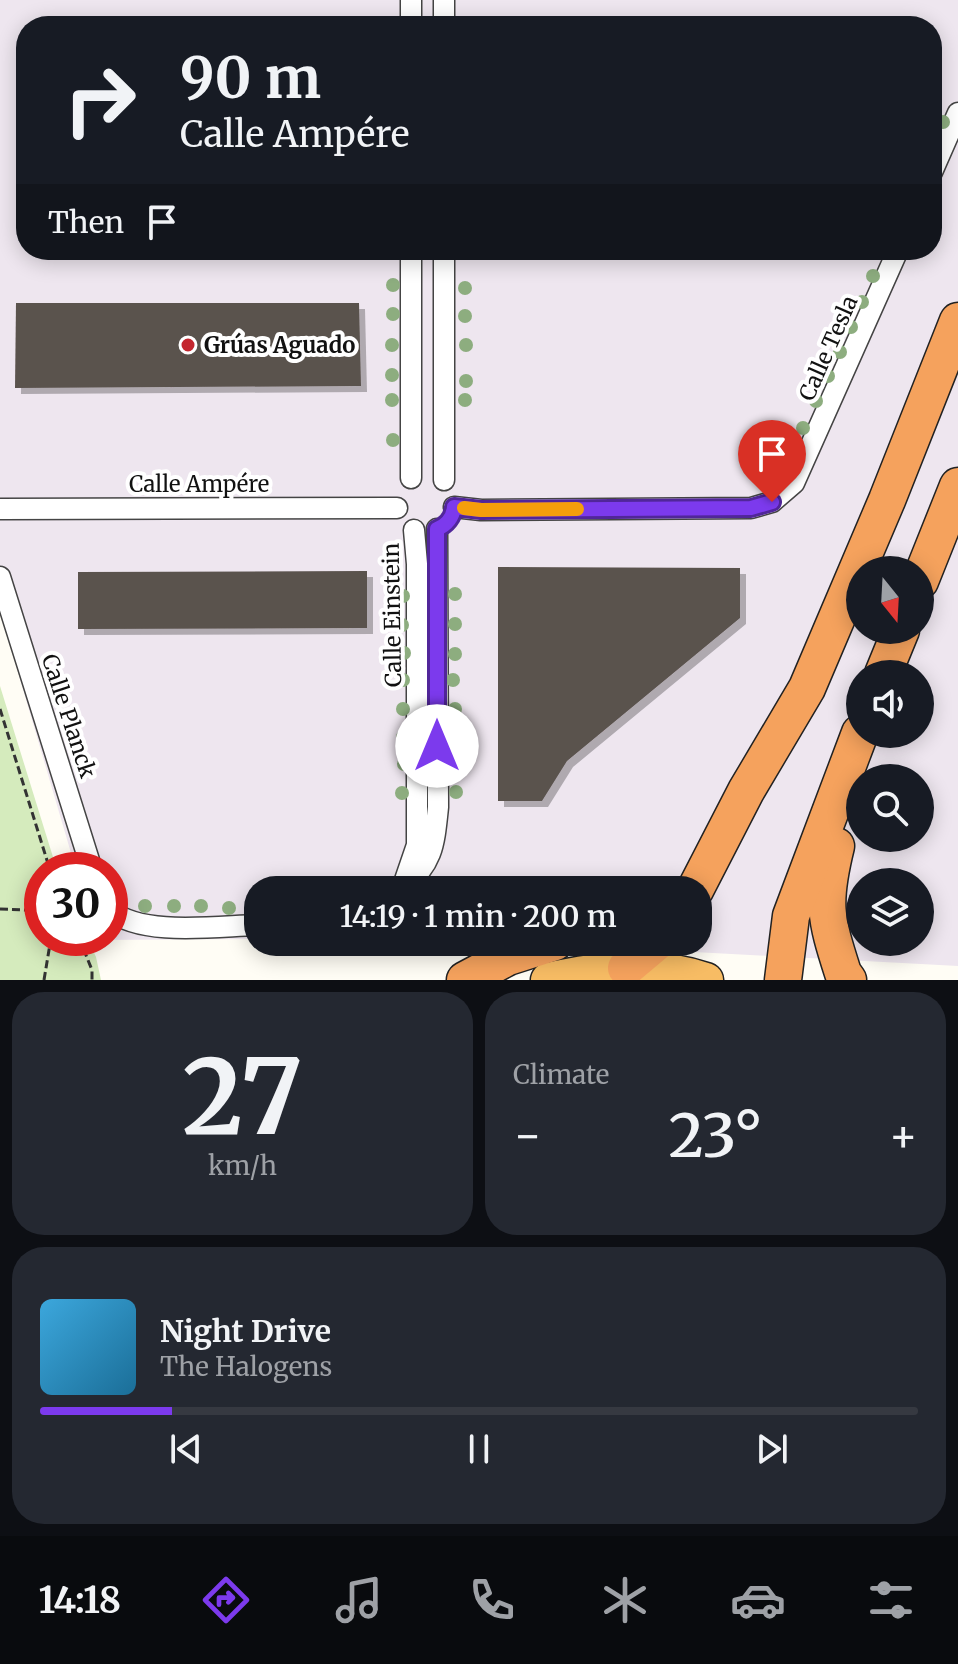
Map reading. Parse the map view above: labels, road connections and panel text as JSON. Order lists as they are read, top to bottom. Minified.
{"streets":{"street":["Calle Tesla","Calle Ampére","Calle Einstein","Calle Planck"]},"crossings":[["Calle Tesla","Calle Ampére"],["Calle Tesla","Calle Einstein"],["Calle Ampére","Calle Einstein"]],"places":["Grúas Aguado"],"north":"bottom","page":{"turn":["90 m","Calle Ampére"],"then":"Then","limit":"30","trip":"14:19 · 1 min · 200 m","tile":[["27","km/h"],"Climate"],"heat":["−","23°","+"],"song":["Night Drive","The Halogens"],"tabs":"14:18"}}
